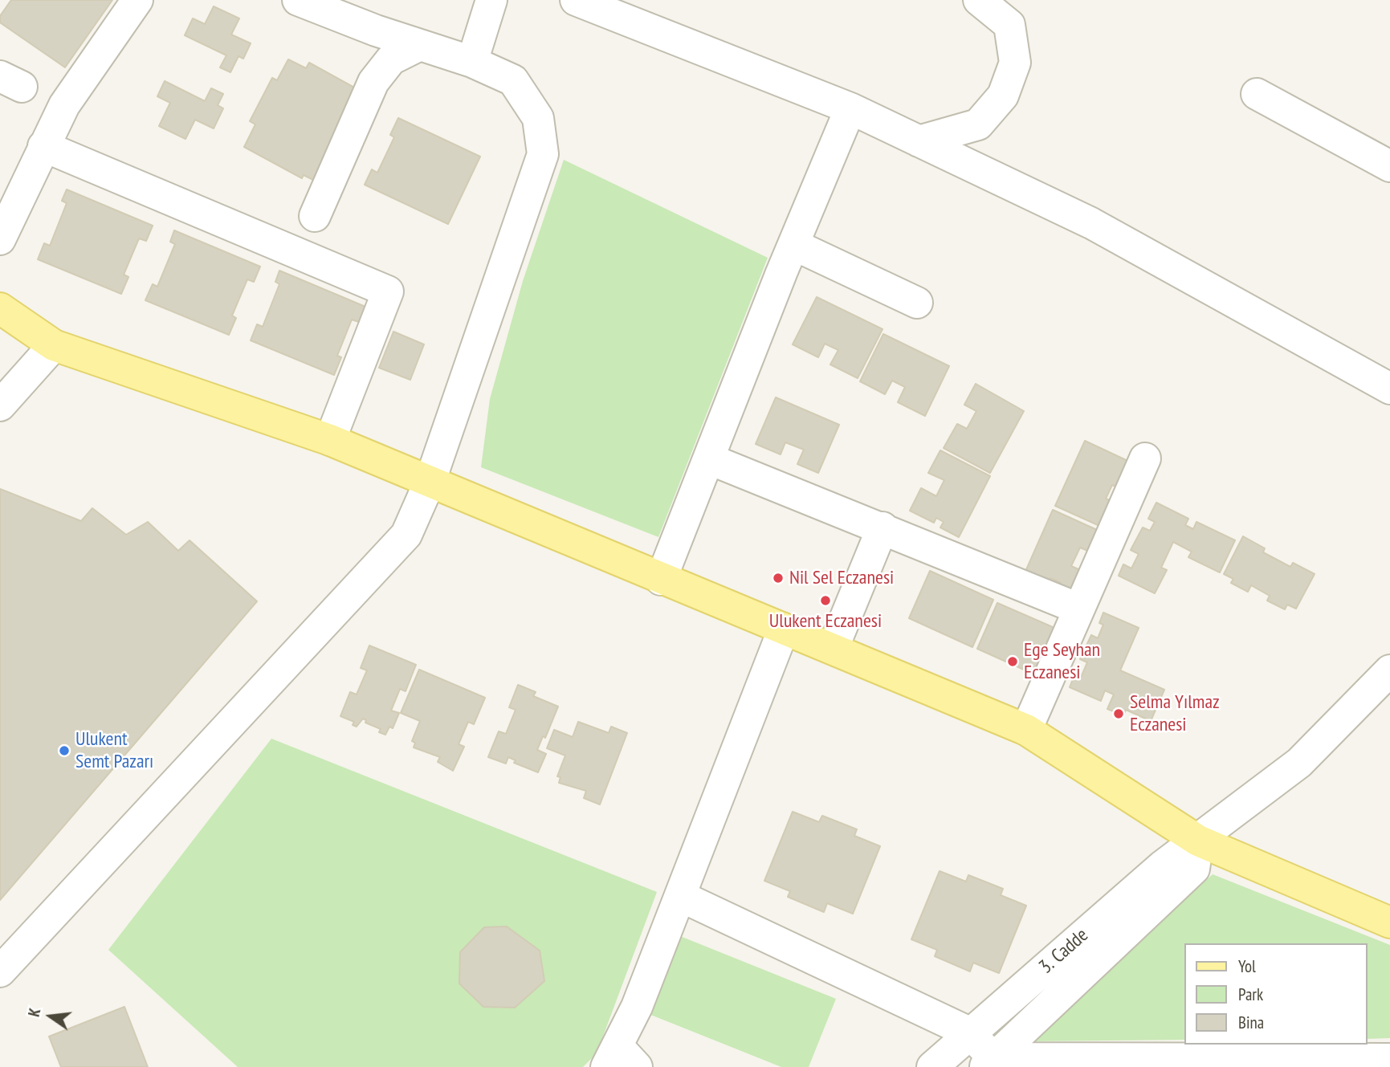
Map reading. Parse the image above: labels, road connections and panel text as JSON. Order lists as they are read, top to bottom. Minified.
{"streets":{"street":["3. Cadde"]},"places":["Nil Sel Eczanesi","Ulukent Eczanesi","Ege Seyhan Eczanesi","Selma Yılmaz Eczanesi","Ulukent Semt Pazarı"],"legend":["Yol","Park","Bina"],"north":"left"}
